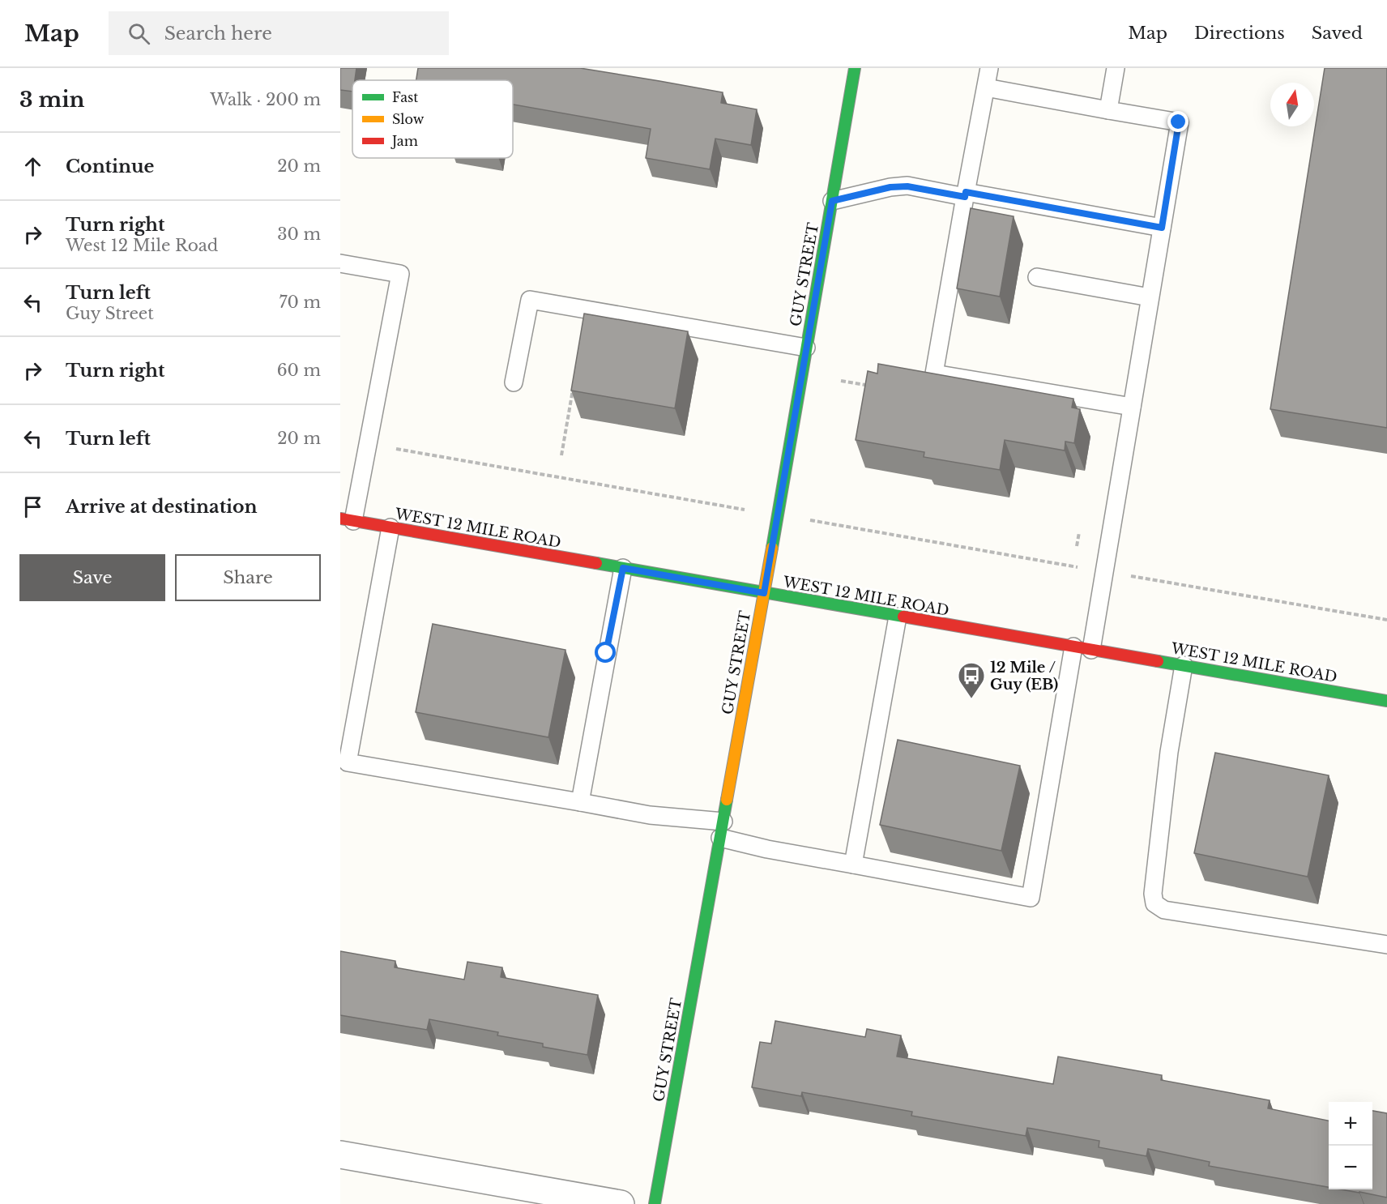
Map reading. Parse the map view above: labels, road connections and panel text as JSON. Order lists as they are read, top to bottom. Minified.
{"streets":{"street":["GUY STREET","WEST 12 MILE ROAD"]},"crossings":[["GUY STREET","WEST 12 MILE ROAD"]],"places":{"bus stop":["12 Mile / Guy (EB)"]},"legend":["Fast","Slow","Jam"],"north":"top","page":{"header":"Map","search":"Search here","nav":["Map","Directions","Saved"],"heading":["3 min","Walk · 200 m"],"list":[["Continue","20 m"],["Turn right","West 12 Mile Road","30 m"],["Turn left","Guy Street","70 m"],["Turn right","60 m"],["Turn left","20 m"],"Arrive at destination"],"buttons":["Save","Share"],"map_buttons":["+","−"]}}
